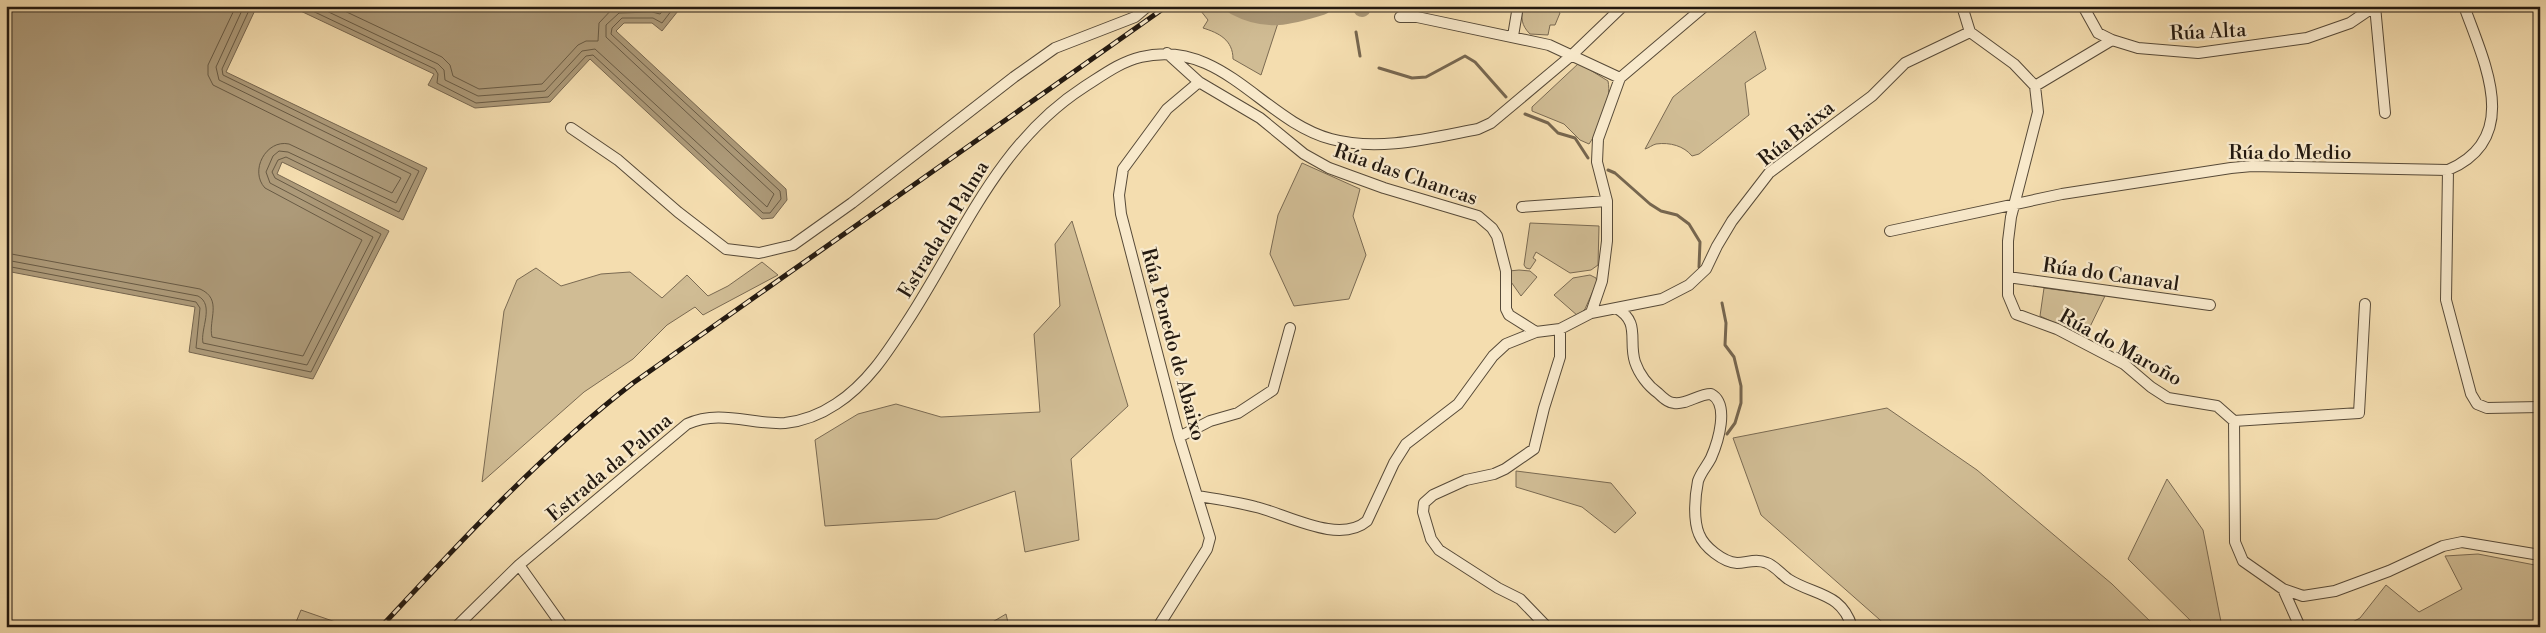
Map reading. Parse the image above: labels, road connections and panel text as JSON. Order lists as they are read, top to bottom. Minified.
{"streets":{"street":["Rúa Alta","Rúa Baixa","Rúa do Medio","Rúa das Chancas","Estrada da Palma","Rúa do Canaval","Rúa Penedo de Abaixo","Rúa do Maroño"]},"crossings":[["Rúa do Medio","Rúa do Maroño"],["Rúa das Chancas","Estrada da Palma"],["Rúa das Chancas","Rúa Penedo de Abaixo"],["Rúa do Canaval","Rúa do Maroño"]]}
